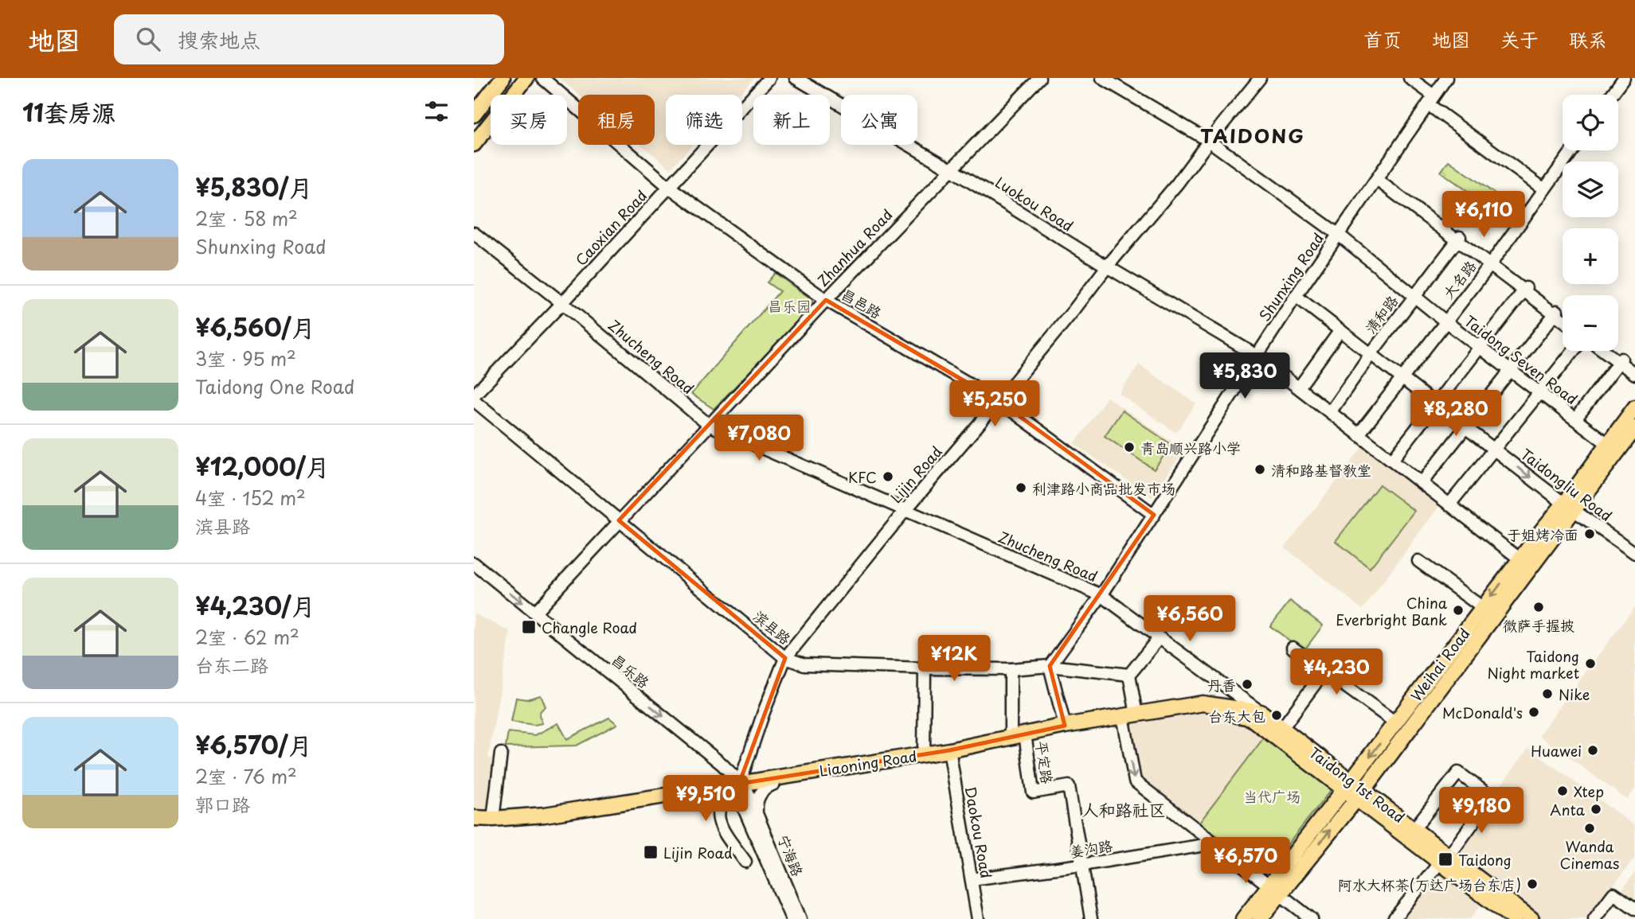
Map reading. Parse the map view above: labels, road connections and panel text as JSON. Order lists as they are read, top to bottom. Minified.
{"streets":{"main road":["Weihai Road","Liaoning Road","Taidong 1st Road"],"street":["Luokou Road","Caoxian Road","Zhanhua Road","Shunxing Road","大名路","昌邑路","清和路","Zhucheng Road","Taidong Seven Road","Lijin Road","Taidongliu Road","滨县路","昌乐路","平定路","Daokou Road","姜沟路","宁海路"]},"crossings":[["Luokou Road","Zhanhua Road"],["Luokou Road","Shunxing Road"],["Luokou Road","大名路"],["Luokou Road","清和路"],["Luokou Road","Lijin Road"],["Luokou Road","Weihai Road"],["Caoxian Road","昌邑路"],["Caoxian Road","Zhucheng Road"],["Zhanhua Road","昌邑路"],["Zhanhua Road","Zhucheng Road"],["Zhanhua Road","滨县路"],["Zhanhua Road","昌乐路"],["Shunxing Road","昌邑路"],["Shunxing Road","Zhucheng Road"],["Shunxing Road","Taidong Seven Road"],["Shunxing Road","Taidongliu Road"],["Shunxing Road","滨县路"],["大名路","Taidong Seven Road"],["大名路","Taidongliu Road"],["昌邑路","Lijin Road"],["清和路","Taidong Seven Road"],["清和路","Taidongliu Road"],["Zhucheng Road","Lijin Road"],["Zhucheng Road","Liaoning Road"],["Zhucheng Road","Taidong 1st Road"],["Taidong Seven Road","Lijin Road"],["Taidong Seven Road","Weihai Road"],["Lijin Road","滨县路"],["Lijin Road","昌乐路"],["Lijin Road","Liaoning Road"],["Lijin Road","宁海路"],["Taidongliu Road","Weihai Road"],["Weihai Road","Taidong 1st Road"],["昌乐路","Liaoning Road"],["昌乐路","宁海路"],["平定路","Liaoning Road"],["平定路","姜沟路"],["Liaoning Road","Taidong 1st Road"],["Liaoning Road","Daokou Road"],["Liaoning Road","宁海路"],["Daokou Road","姜沟路"]],"one_way":["昌乐路"],"districts":["TAIDONG","人和路社区"],"parks":["昌乐园","当代广场"],"places":{"other":["青岛顺兴路小学","清和路基督教堂","KFC","利津路小商品批发市场","于姐烤冷面","微萨手握披","China Everbright Bank","Taidong Night market","丹香","Nike","McDonald's","台东大包","Huawei","Xtep","Anta","Wanda Cinemas","阿水大杯茶(万达广场台东店)"],"transit":["Changle Road","Lijin Road","Taidong"]},"page":{"header":"地图","search":"搜索地点","nav":["首页","地图","关于","联系"],"heading":"11套房源","map_buttons":["+","−"],"chip":["买房","租房","筛选","新上","公寓"],"list":[{"name":"¥5,830/月","note":"2室 · 58 m² · Shunxing Road"},{"name":"¥6,560/月","note":"3室 · 95 m² · Taidong One Road"},{"name":"¥12,000/月","note":"4室 · 152 m² · 滨县路"},{"name":"¥4,230/月","note":"2室 · 62 m² · 台东二路"},{"name":"¥6,570/月","note":"2室 · 76 m² · 郭口路"}],"price":["¥6,110","¥5,830","¥5,250","¥8,280","¥7,080","¥6,560","¥12K","¥4,230","¥9,510","¥9,180","¥6,570"]}}
